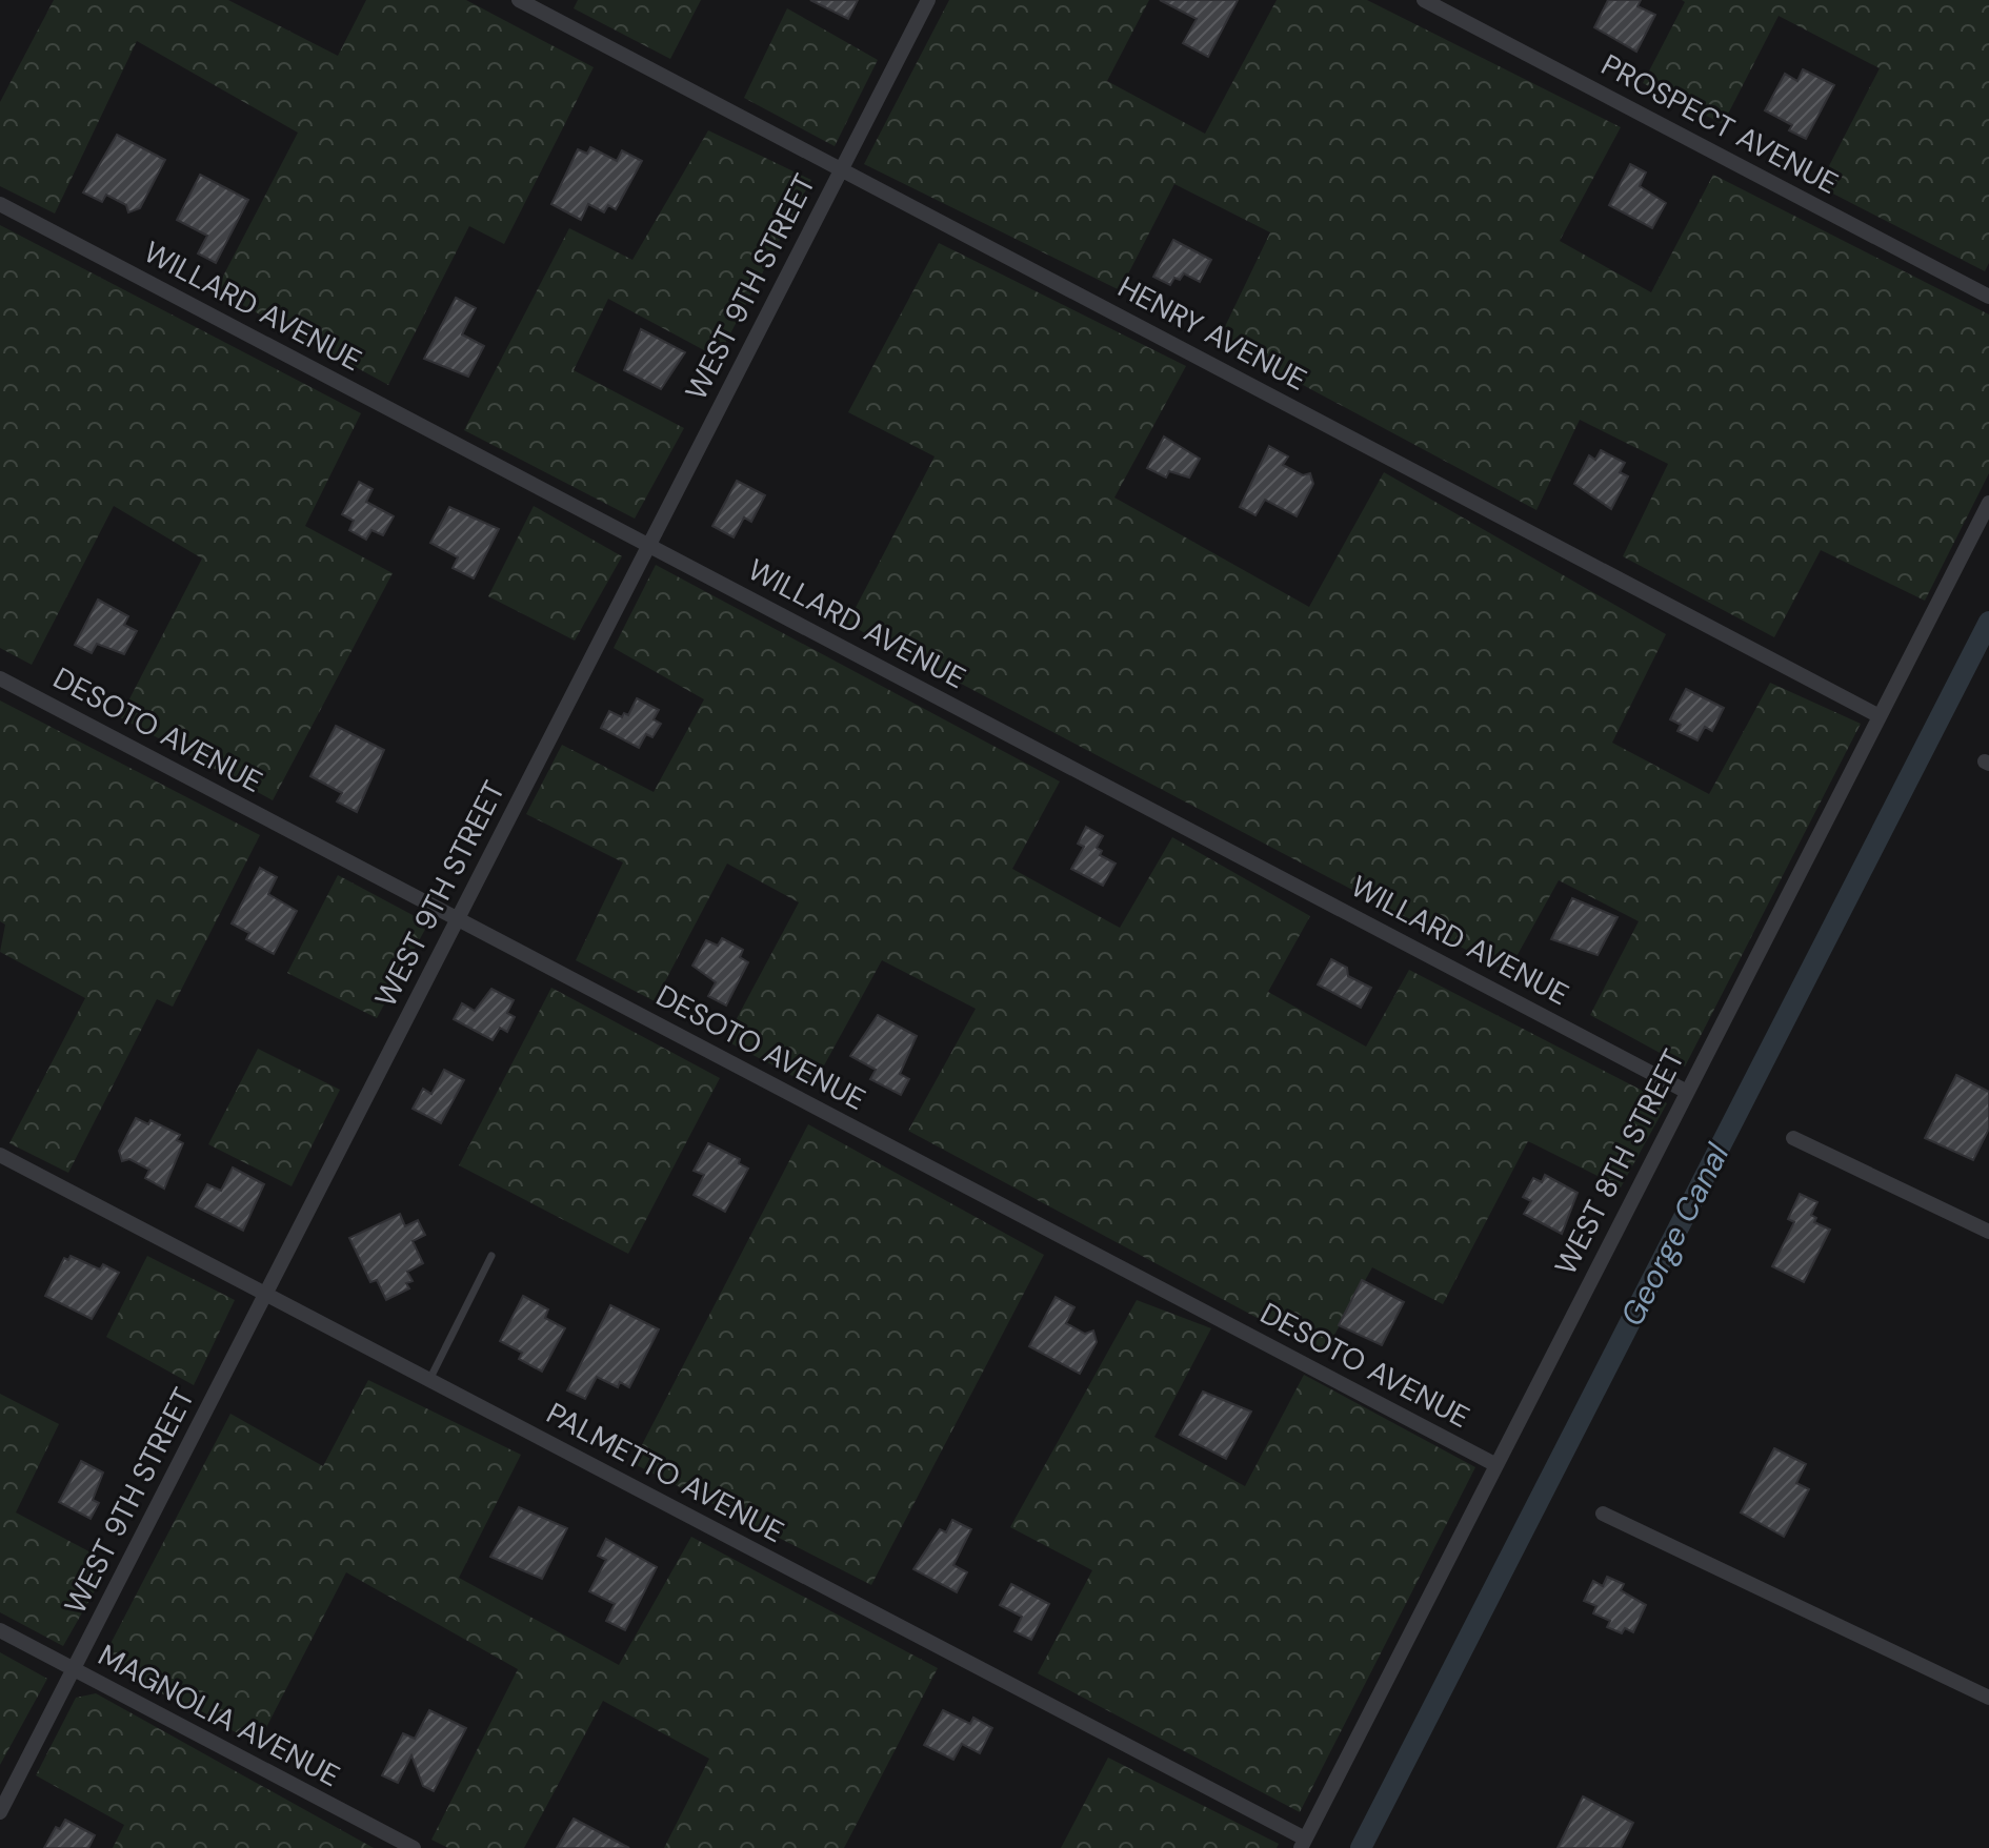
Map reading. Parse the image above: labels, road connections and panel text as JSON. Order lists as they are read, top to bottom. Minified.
{"streets":{"street":["PROSPECT AVENUE","WEST 9TH STREET","WILLARD AVENUE","HENRY AVENUE","DESOTO AVENUE","WEST 8TH STREET","PALMETTO AVENUE","MAGNOLIA AVENUE"]},"crossings":[["WEST 9TH STREET","WILLARD AVENUE"],["WEST 9TH STREET","HENRY AVENUE"],["WEST 9TH STREET","DESOTO AVENUE"],["WEST 9TH STREET","PALMETTO AVENUE"],["WEST 9TH STREET","MAGNOLIA AVENUE"],["WILLARD AVENUE","WEST 8TH STREET"],["HENRY AVENUE","WEST 8TH STREET"],["DESOTO AVENUE","WEST 8TH STREET"],["WEST 8TH STREET","PALMETTO AVENUE"]],"water":["George Canal"]}
